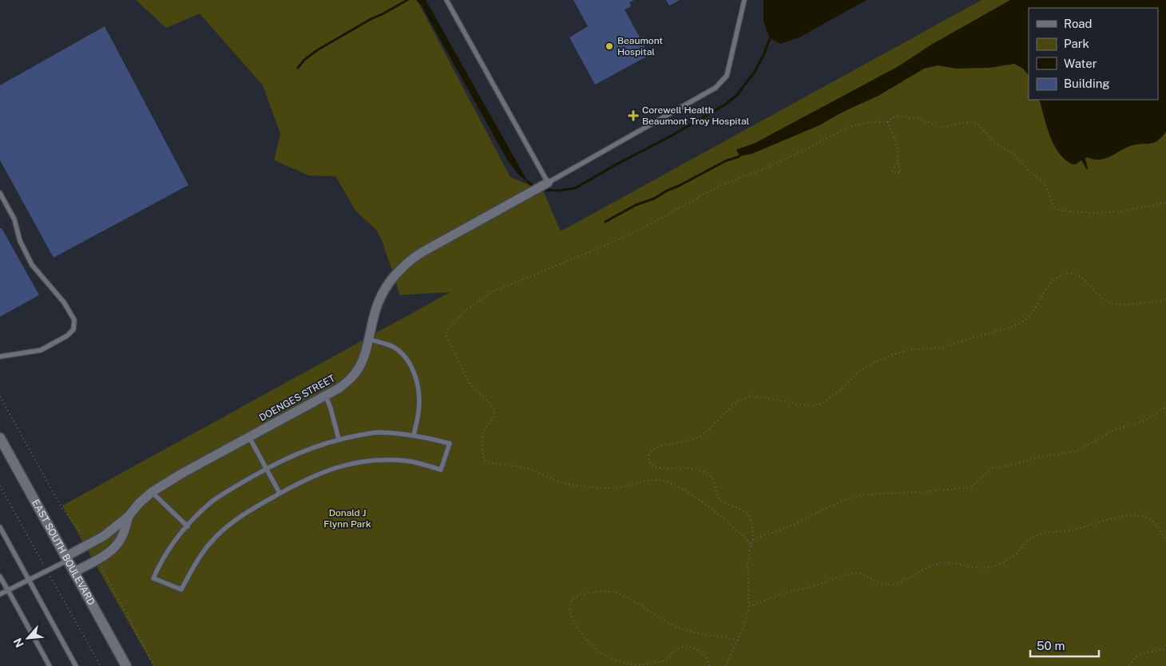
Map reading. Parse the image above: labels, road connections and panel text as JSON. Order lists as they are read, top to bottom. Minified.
{"streets":{"street":["DOENGES STREET","EAST SOUTH BOULEVARD"]},"crossings":[["DOENGES STREET","EAST SOUTH BOULEVARD"]],"parks":["Donald J Flynn Park"],"places":{"other":["Beaumont Hospital"],"health":["Corewell Health Beaumont Troy Hospital"]},"legend":["Road","Park","Water","Building"],"scale_bar":"50 m","north":"bottom left"}
